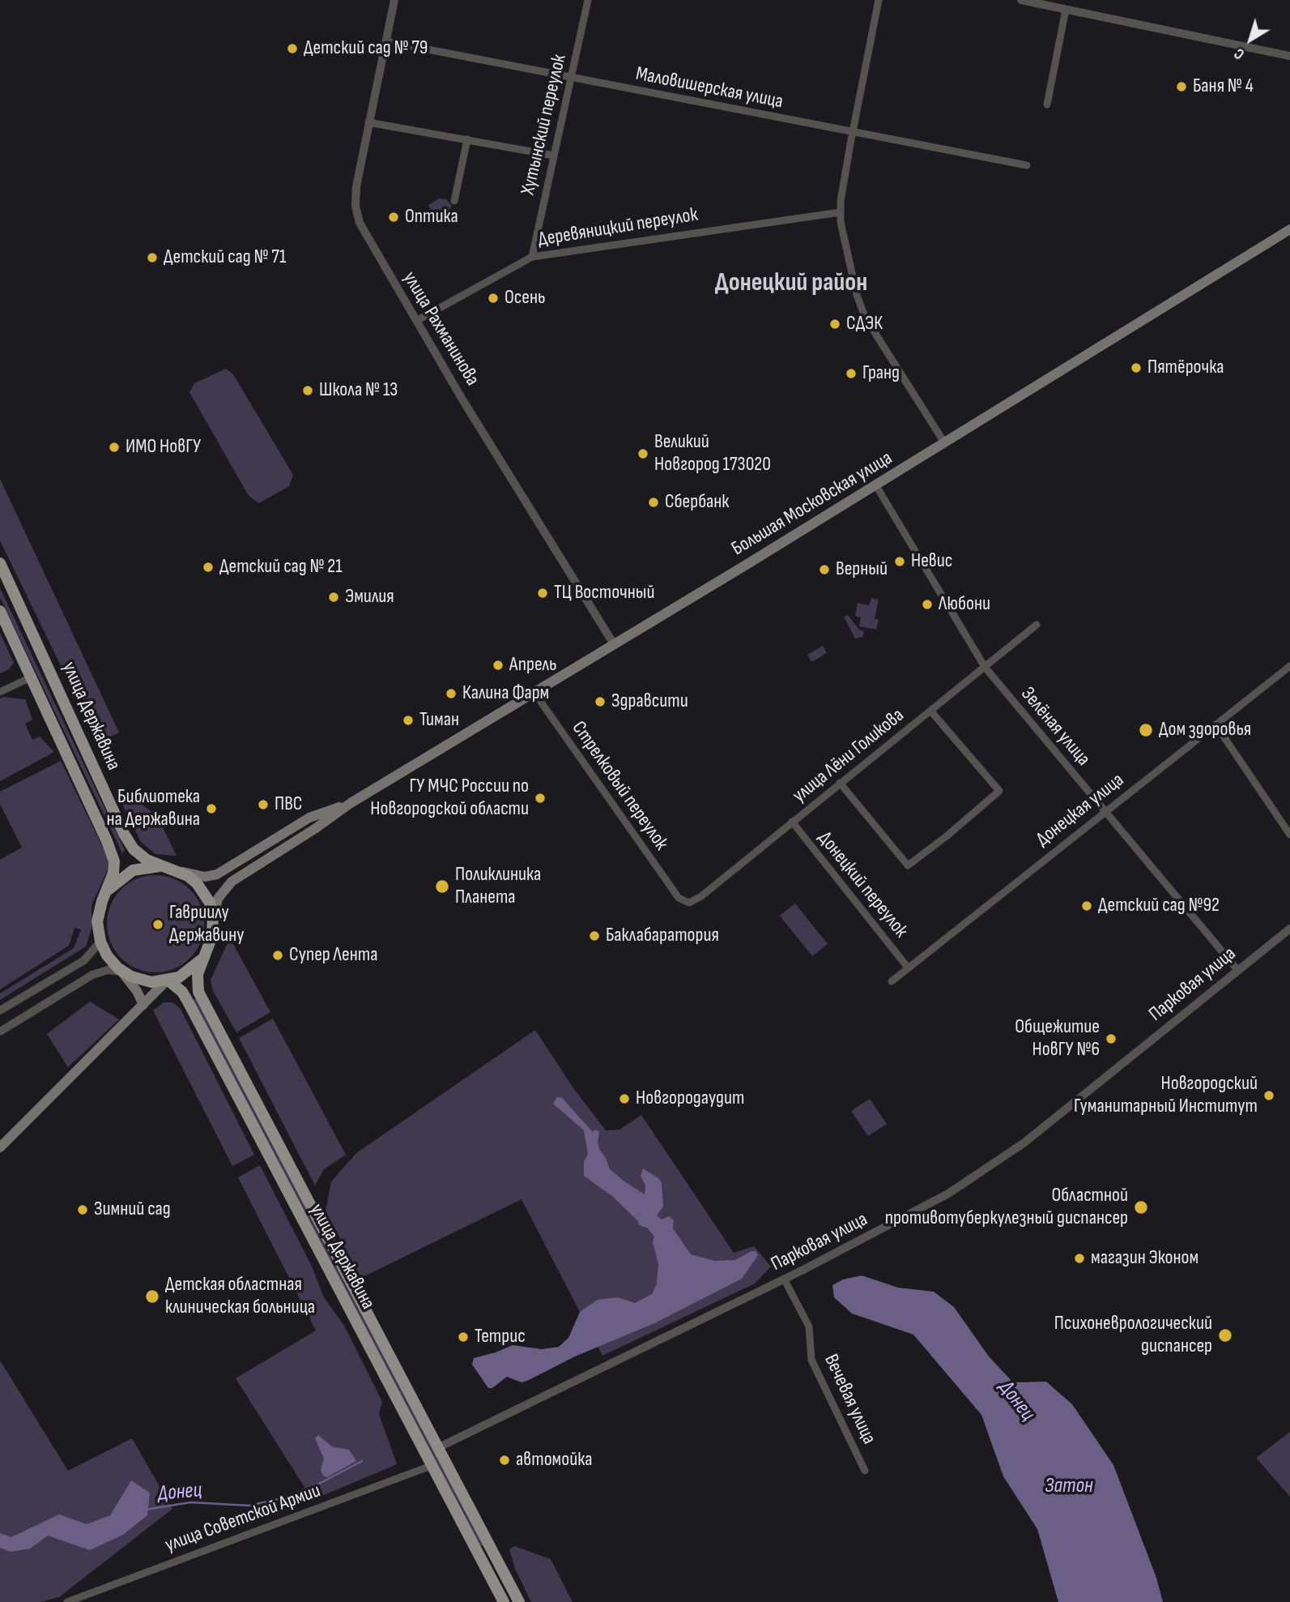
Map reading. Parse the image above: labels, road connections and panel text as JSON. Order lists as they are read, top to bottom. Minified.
{"streets":{"main road":["Большая Московская улица","улица Державина"],"street":["Маловишерская улица","Хутынский переулок","Деревяницкий переулок","улица Рахманинова","Зелёная улица","улица Лёни Голикова","Стрелковый переулок","Донецкая улица","Донецкий переулок","Парковая улица","Вечевая улица","улица Советской Армии"]},"crossings":[["Маловишерская улица","Хутынский переулок"],["Маловишерская улица","улица Рахманинова"],["Хутынский переулок","Деревяницкий переулок"],["Деревяницкий переулок","улица Рахманинова"],["улица Рахманинова","Большая Московская улица"],["Большая Московская улица","улица Державина"],["Большая Московская улица","Зелёная улица"],["Большая Московская улица","Стрелковый переулок"],["улица Державина","Парковая улица"],["улица Державина","улица Советской Армии"],["Зелёная улица","улица Лёни Голикова"],["Зелёная улица","Донецкая улица"],["Зелёная улица","Парковая улица"],["улица Лёни Голикова","Стрелковый переулок"],["улица Лёни Голикова","Донецкий переулок"],["Донецкая улица","Донецкий переулок"],["Парковая улица","Вечевая улица"]],"districts":["Донецкий район"],"water":["Донец","Затон"],"places":["Детский сад № 79","Баня № 4","Оптика","Детский сад № 71","Осень","СДЭК","Пятёрочка","Гранд","Школа № 13","ИМО НовГУ","Великий Новгород 173020","Сбербанк","Невис","Детский сад № 21","Верный","ТЦ Восточный","Эмилия","Любони","Апрель","Калина Фарм","Здравсити","Тиман","Дом здоровья","ГУ МЧС России по Новгородской области","ПВС","Библиотека на Державина","Поликлиника Планета","Детский сад №92","Гавриилу Державину","Баклабаратория","Супер Лента","Общежитие НовГУ №6","Новгородский Гуманитарный Институт","Новгородаудит","Областной противотуберкулезный диспансер","Зимний сад","магазин Эконом","Детская областная клиническая больница","Психоневрологический диспансер","Тетрис","автомойка"],"north":"bottom left"}
